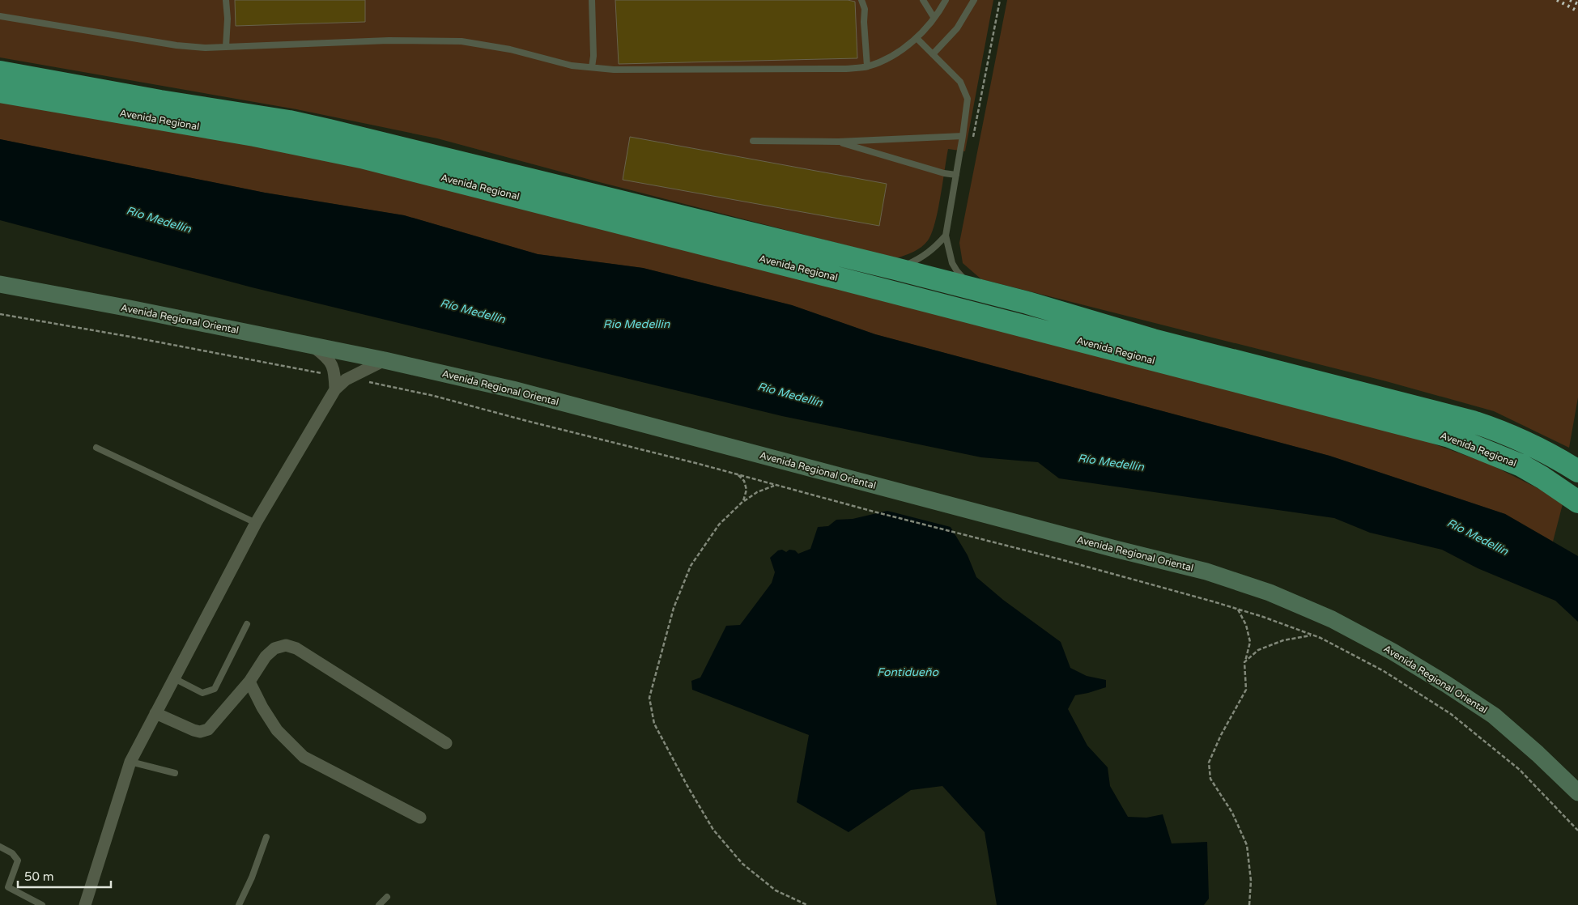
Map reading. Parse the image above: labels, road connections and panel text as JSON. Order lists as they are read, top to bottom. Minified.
{"streets":{"highway":["Avenida Regional"],"main road":["Avenida Regional Oriental"]},"water":["Río Medellín","Rio Medellin","Fontidueño"],"scale_bar":"50 m"}
